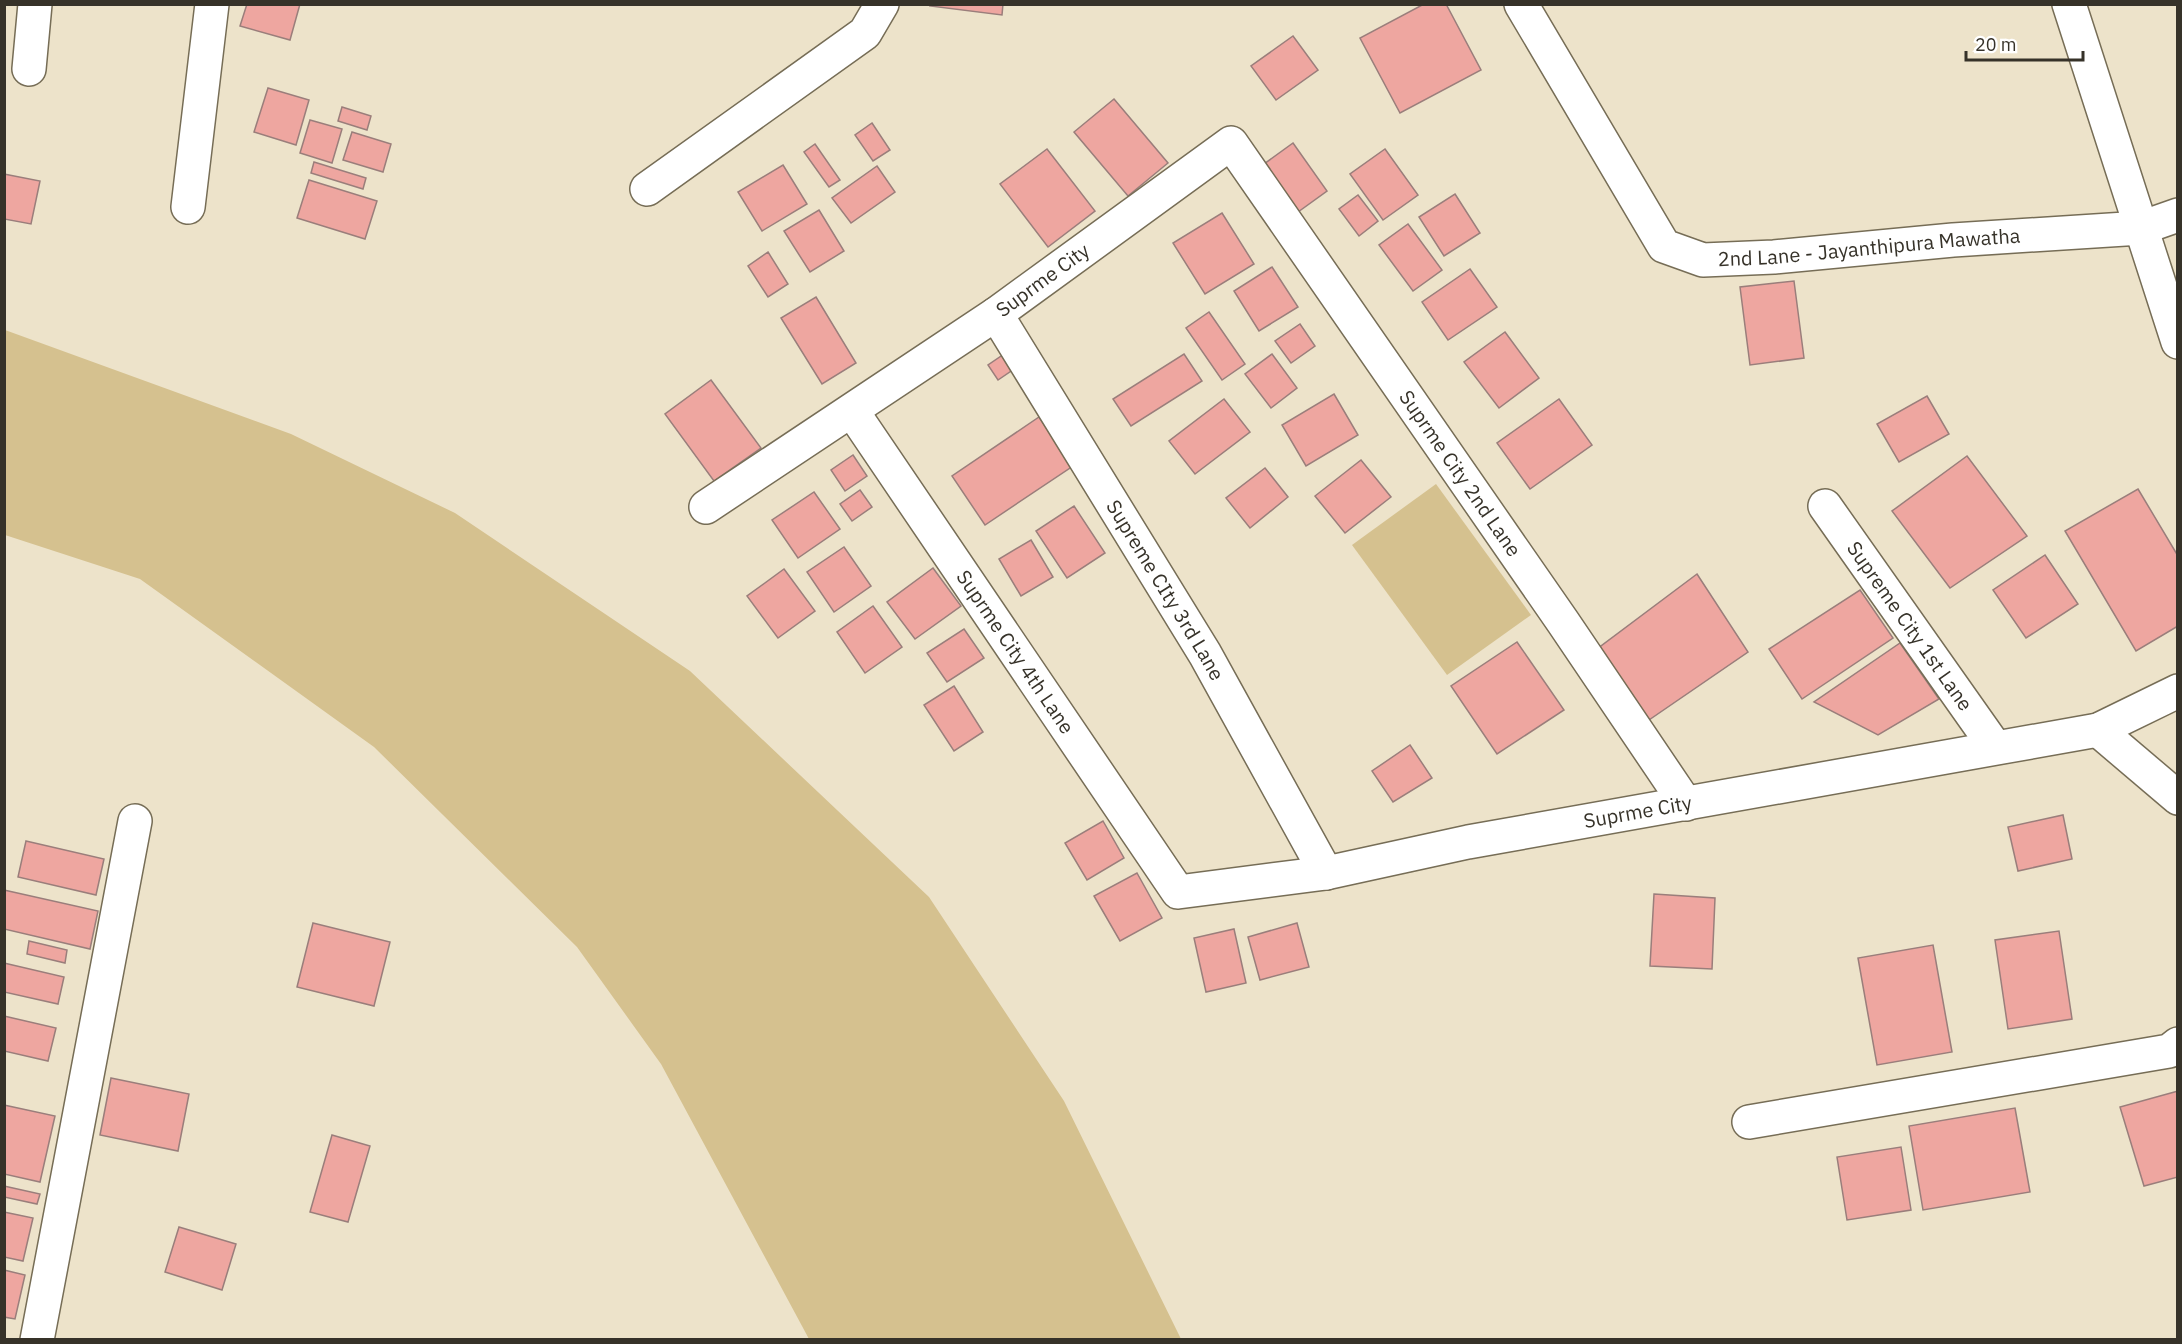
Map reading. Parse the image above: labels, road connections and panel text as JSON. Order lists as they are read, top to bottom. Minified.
{"streets":{"street":["2nd Lane - Jayanthipura Mawatha","Suprme City","Suprme City 2nd Lane","Supreme CIty 3rd Lane","Supreme City 1st Lane","Suprme City 4th Lane"]},"crossings":[["Suprme City","Suprme City 2nd Lane"],["Suprme City","Supreme CIty 3rd Lane"],["Suprme City","Supreme City 1st Lane"],["Suprme City","Suprme City 4th Lane"]],"scale_bar":"20 m"}
